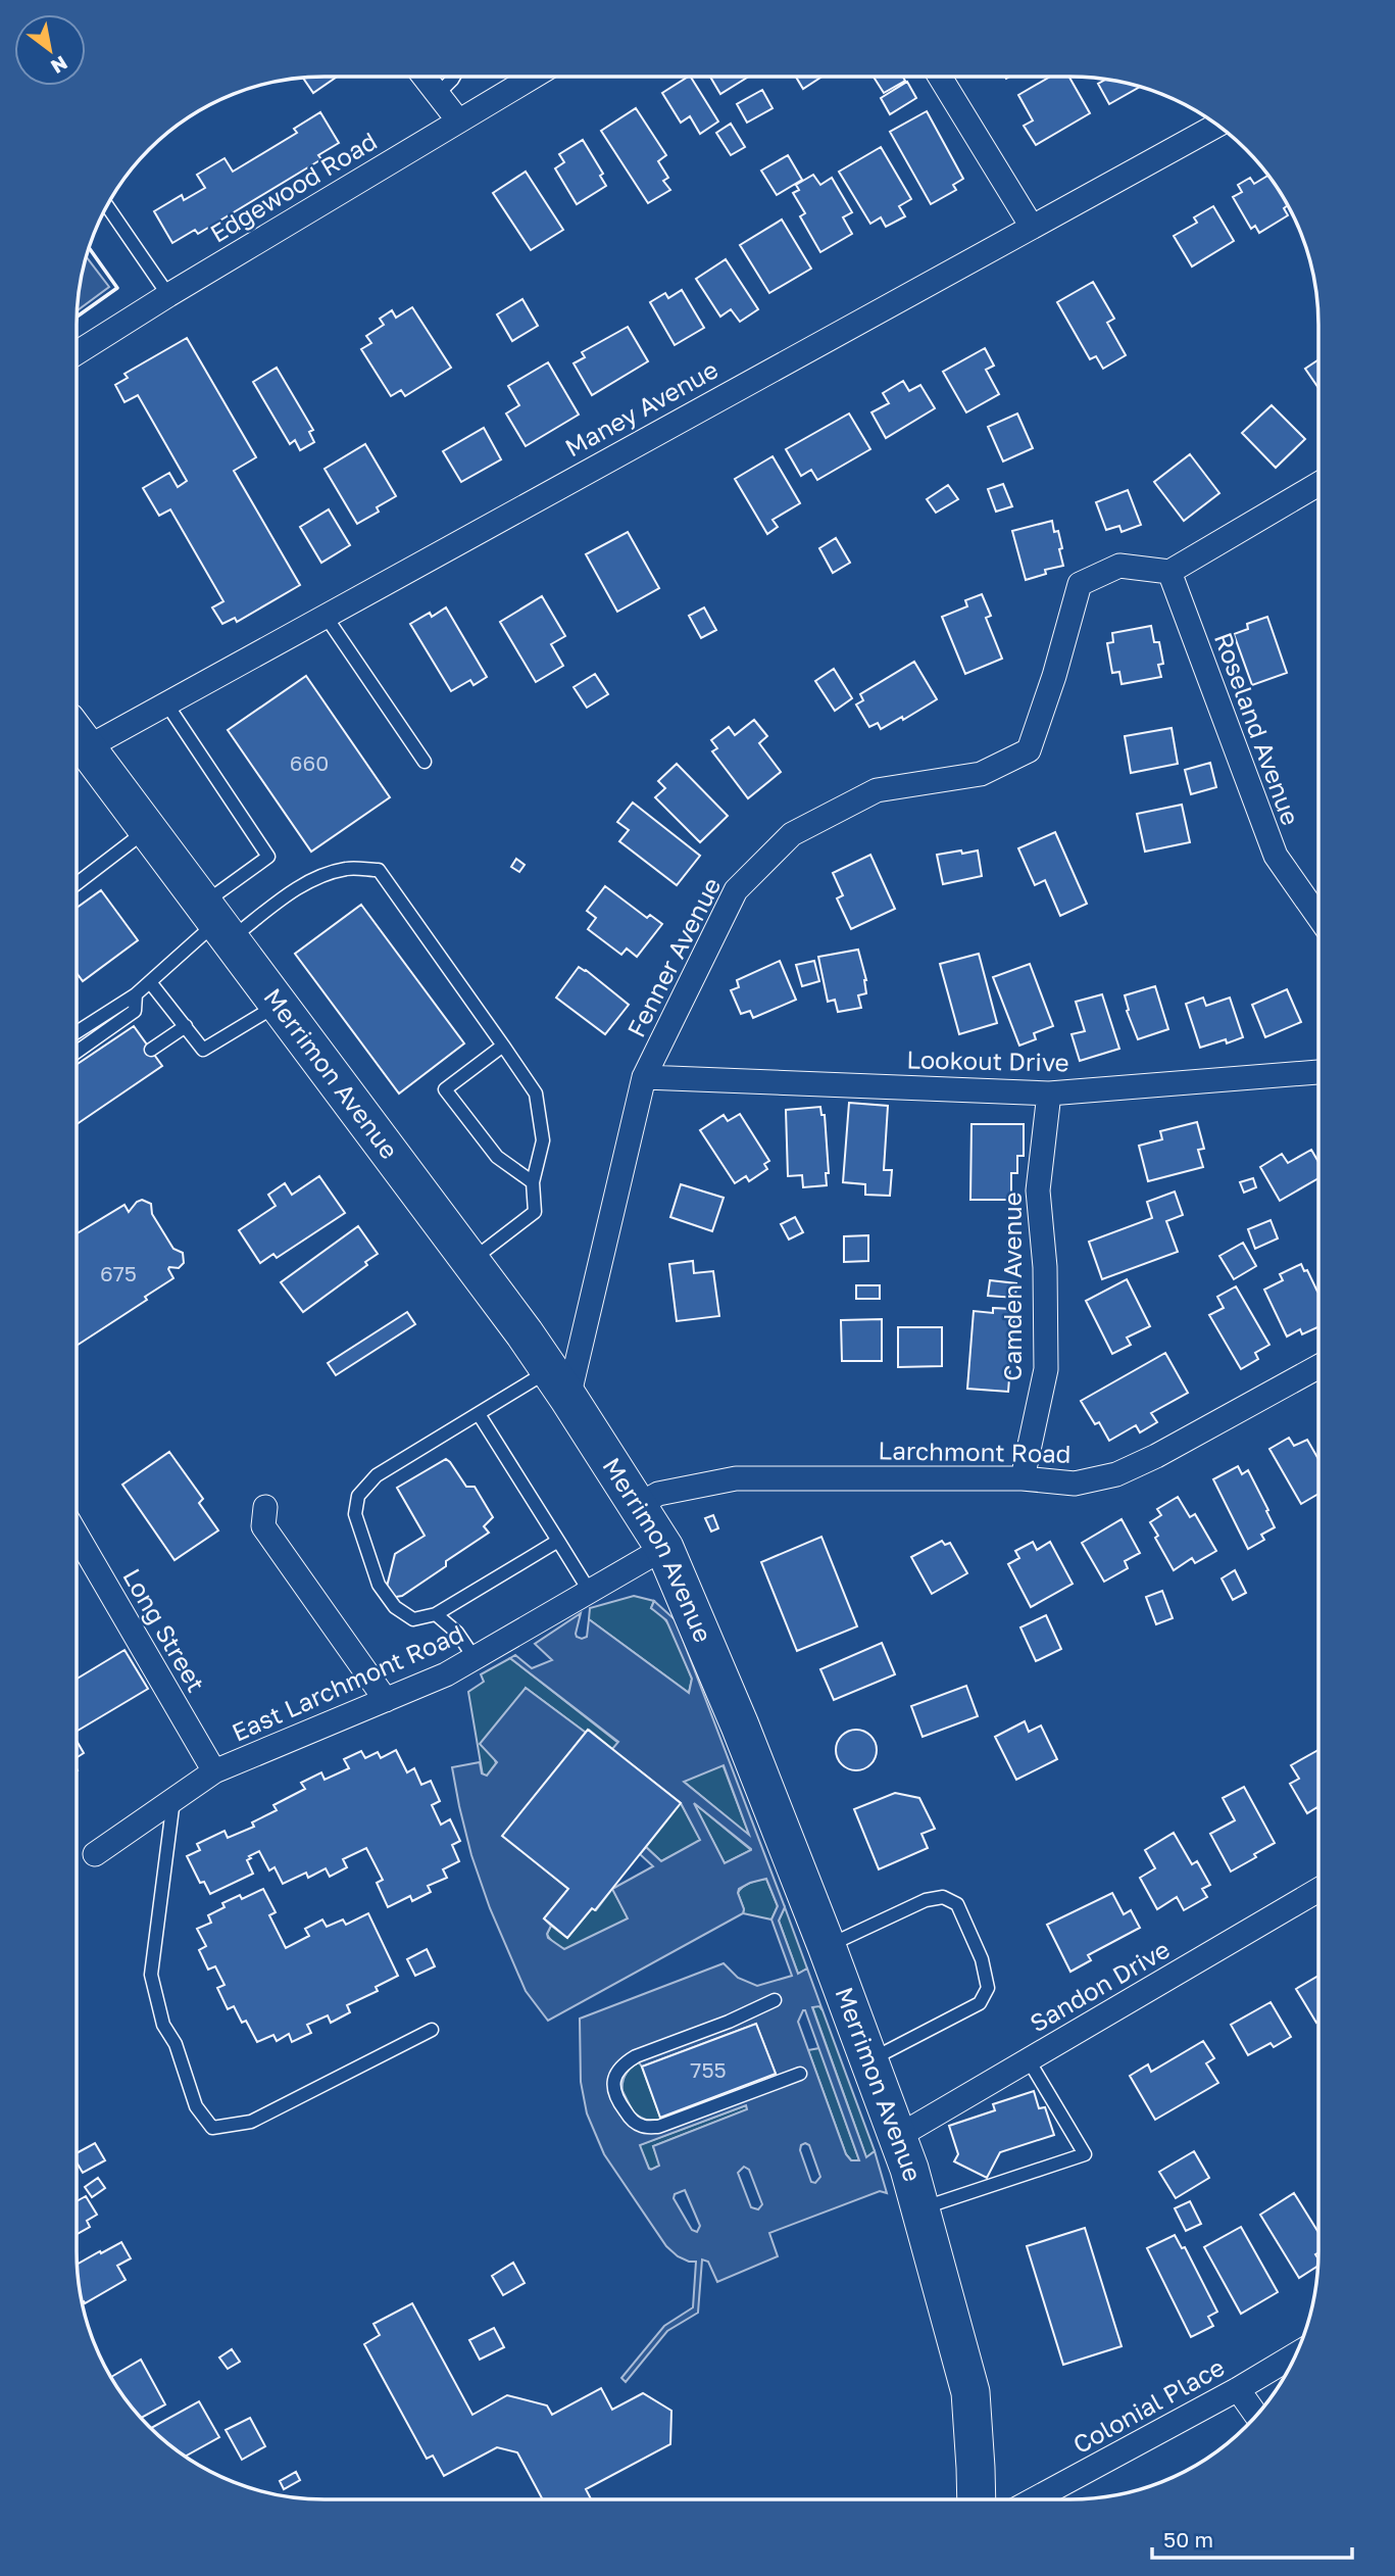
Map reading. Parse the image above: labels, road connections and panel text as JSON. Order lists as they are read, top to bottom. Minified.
{"streets":{"main road":["Merrimon Avenue"],"street":["Edgewood Road","Maney Avenue","Roseland Avenue","Fenner Avenue","Lookout Drive","Camden Avenue","Larchmont Road","Long Street","East Larchmont Road","Sandon Drive","Colonial Place"]},"crossings":[["Roseland Avenue","Fenner Avenue"],["Fenner Avenue","Lookout Drive"],["Fenner Avenue","Merrimon Avenue"],["Lookout Drive","Camden Avenue"],["Merrimon Avenue","Larchmont Road"],["Merrimon Avenue","East Larchmont Road"],["Merrimon Avenue","Sandon Drive"],["Camden Avenue","Larchmont Road"],["Long Street","East Larchmont Road"]],"house_numbers":["660","675","755"],"scale_bar":"50 m","north":"bottom right"}
